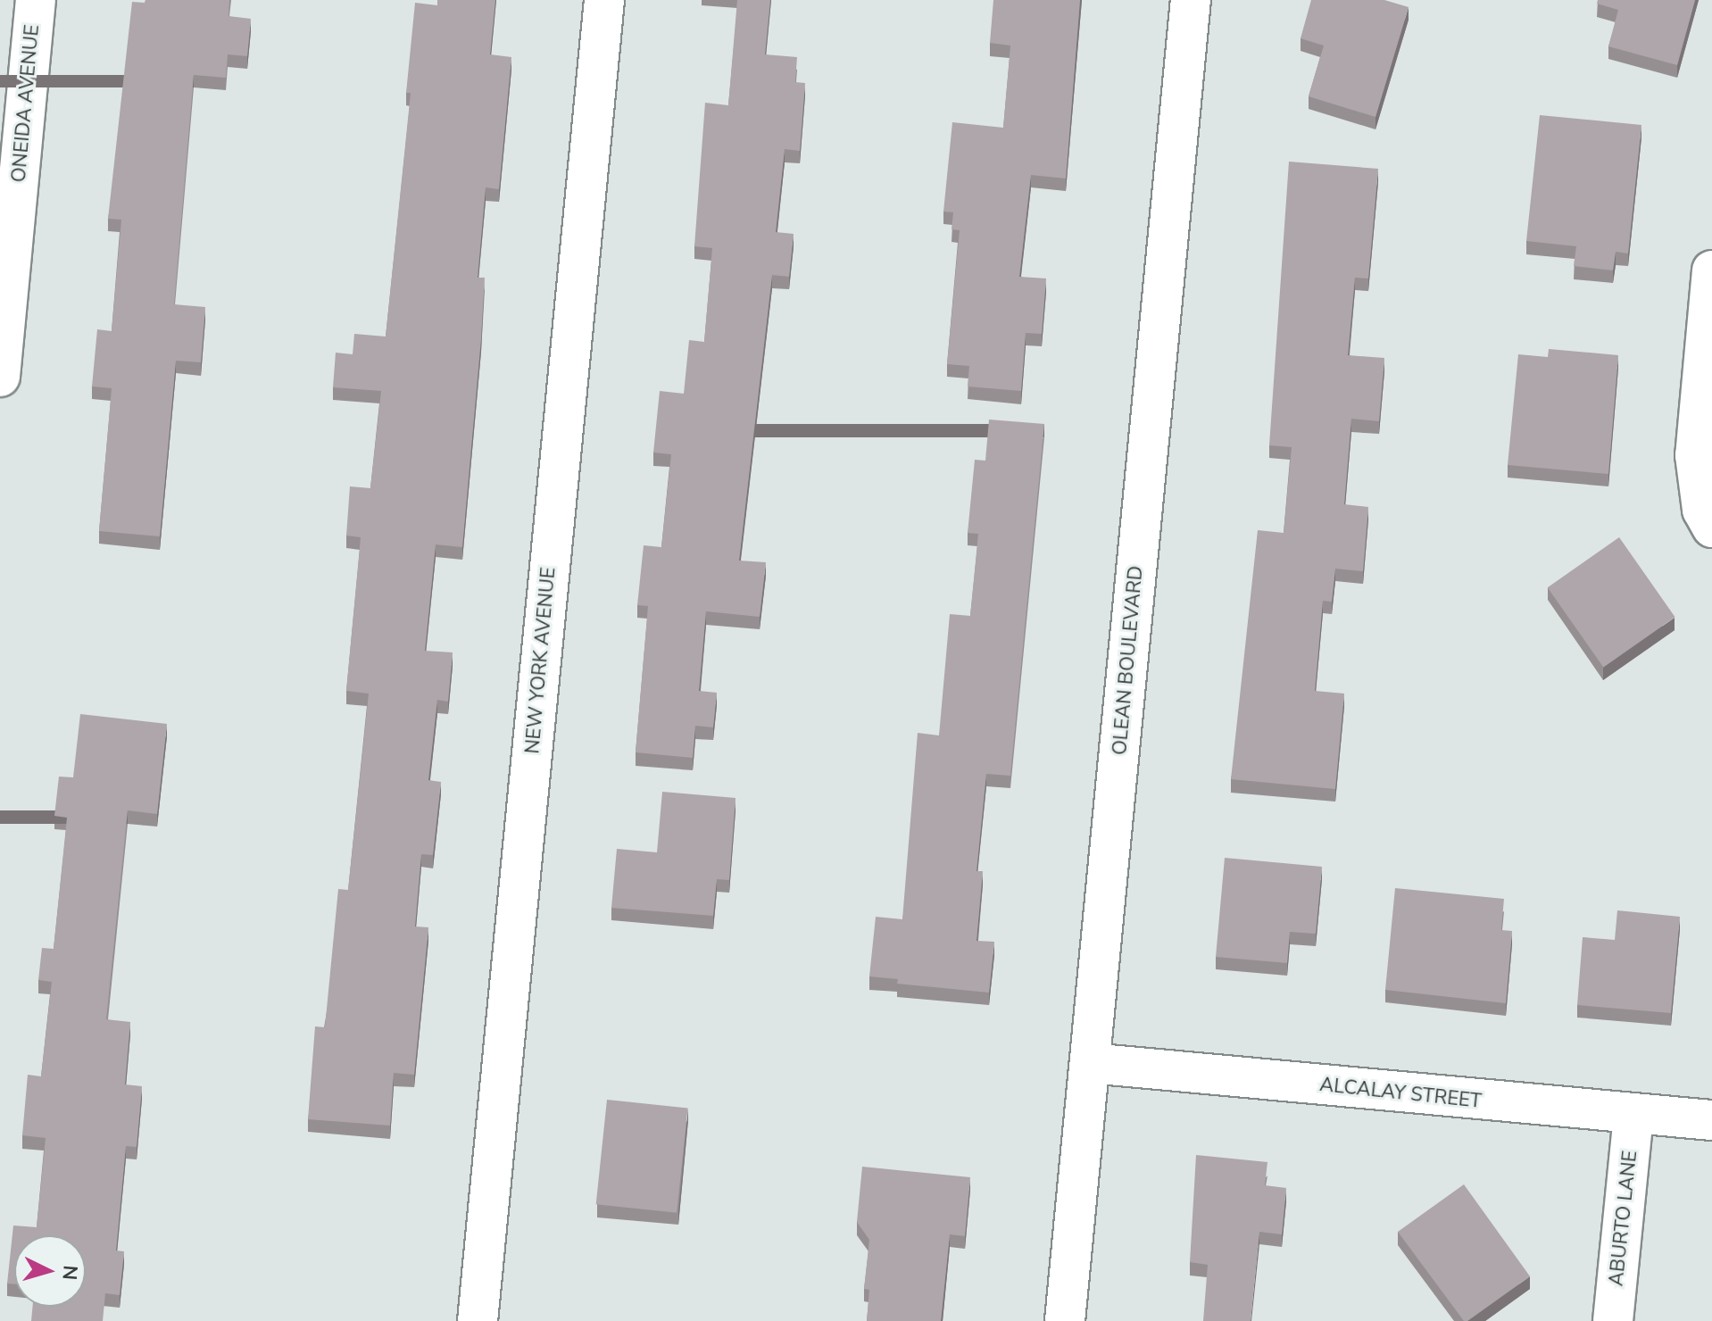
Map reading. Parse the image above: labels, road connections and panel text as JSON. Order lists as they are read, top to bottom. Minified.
{"streets":{"street":["ONEIDA AVENUE","NEW YORK AVENUE","OLEAN BOULEVARD","ALCALAY STREET","ABURTO LANE"]},"crossings":[["OLEAN BOULEVARD","ALCALAY STREET"],["ALCALAY STREET","ABURTO LANE"]],"north":"right"}
